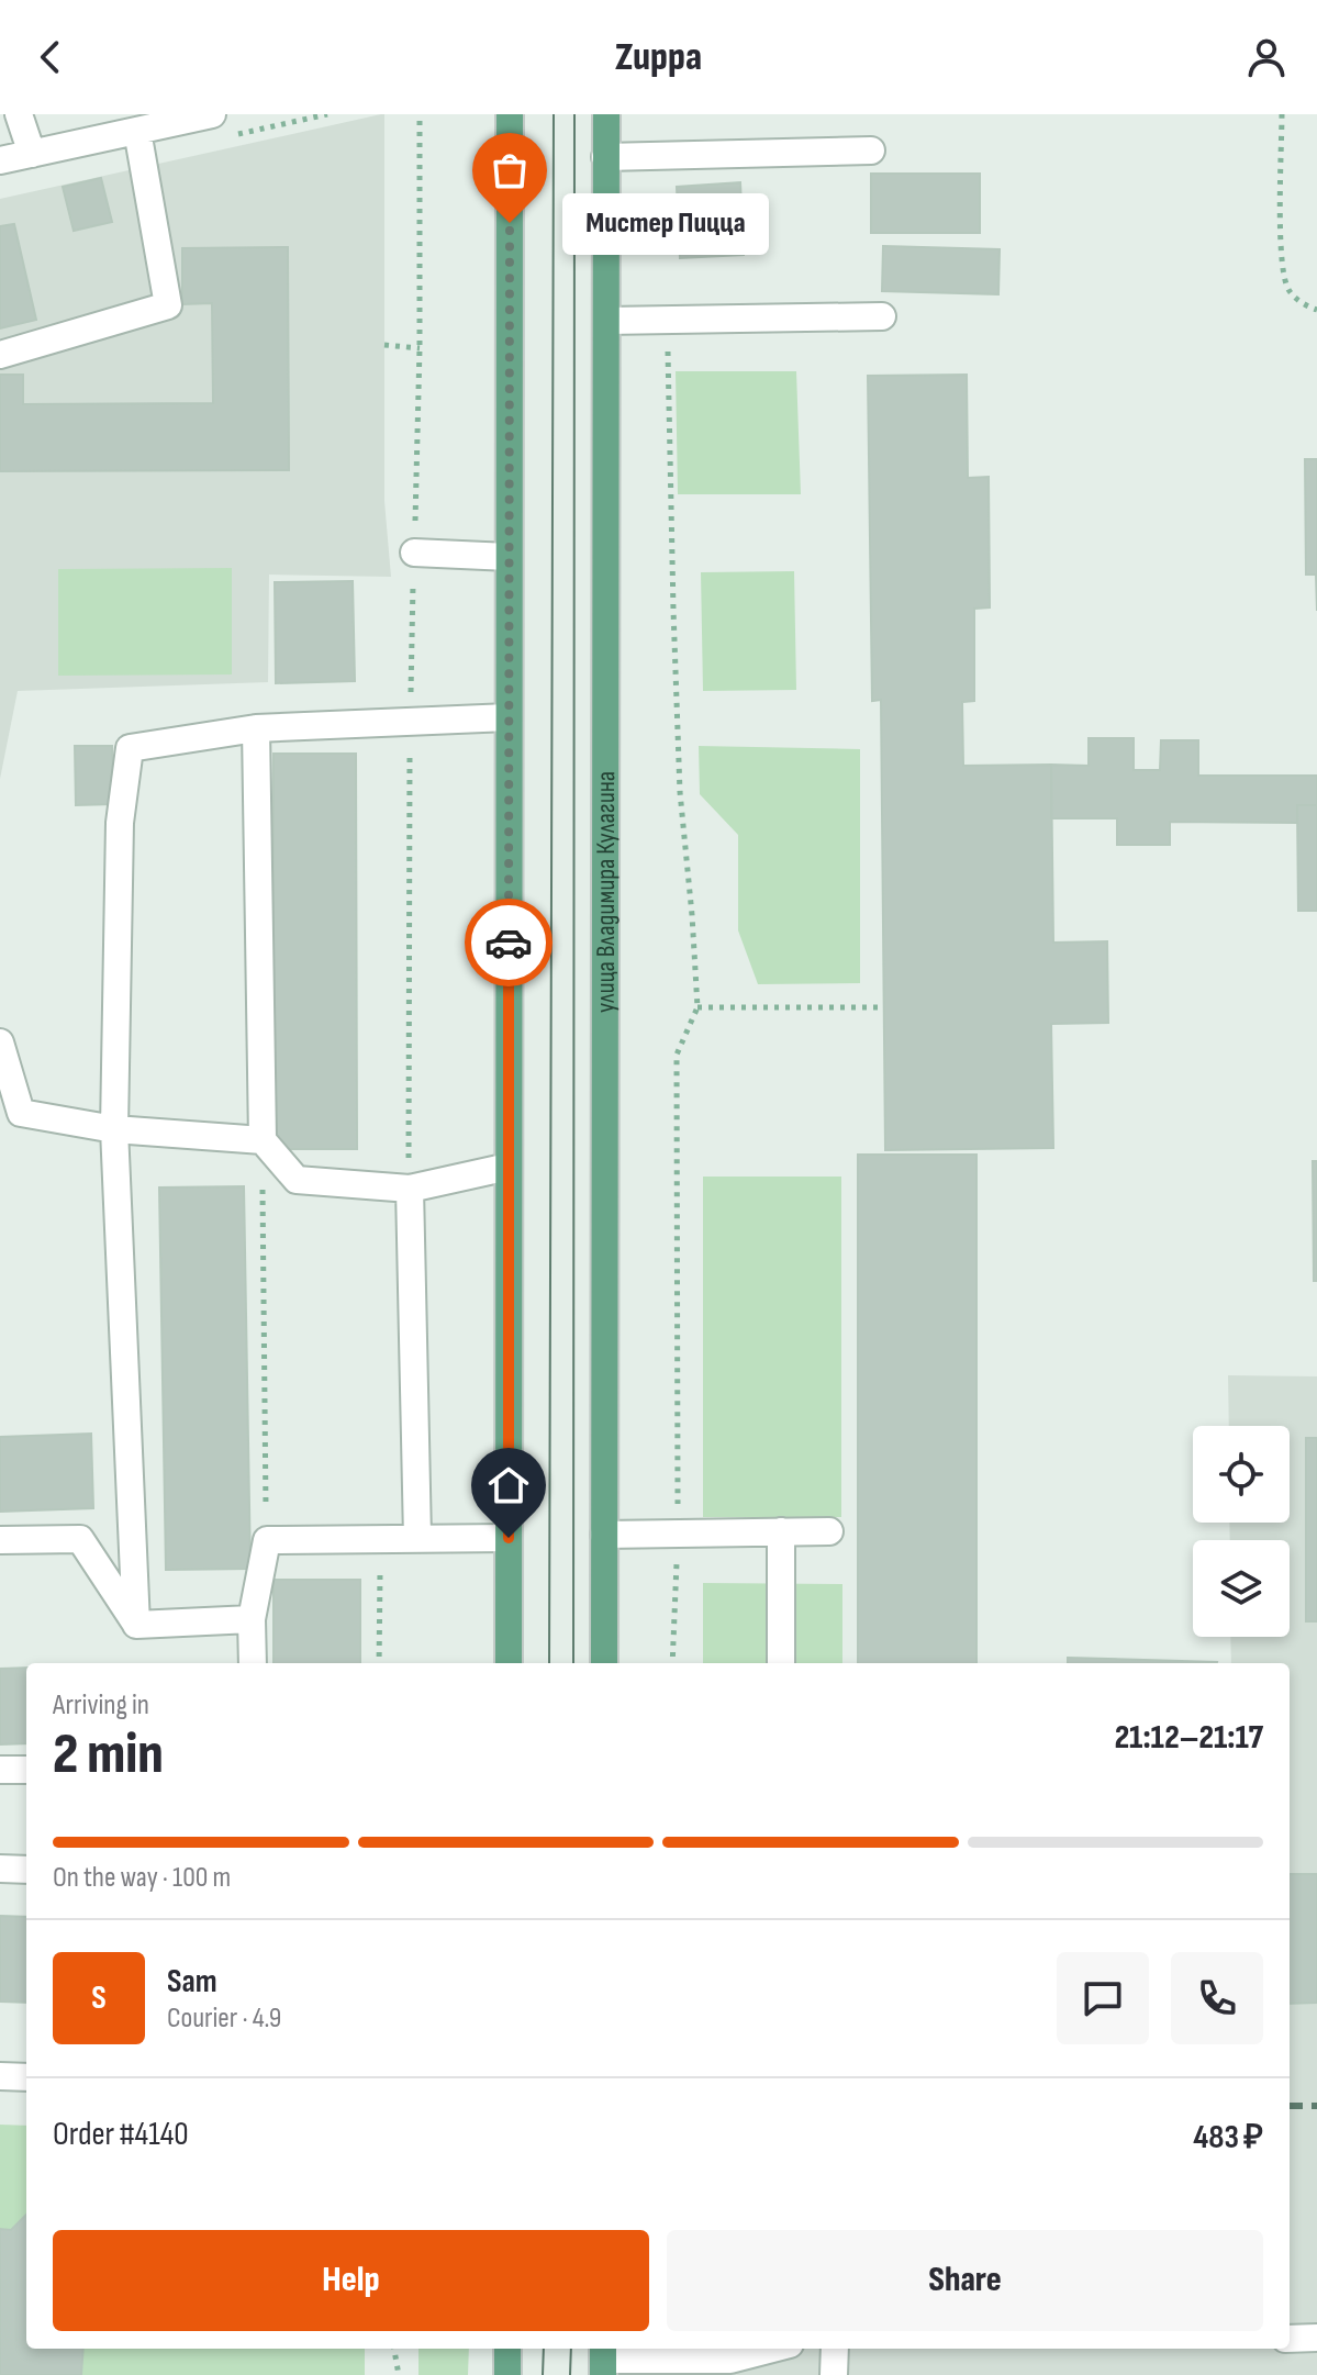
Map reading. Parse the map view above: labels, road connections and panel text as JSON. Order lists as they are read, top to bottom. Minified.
{"streets":{"main road":["улица Владимира Кулагина"]},"places":["Мистер Пицца"],"page":{"header":"Zuppa","bubble":"Мистер Пицца","heading":["2 min","Arriving in","21:12–21:17"],"panel":["Sam","Courier · 4.9","Order #4140","483 ₽"],"bar":"On the way · 100 m","round":"S","buttons":["Help","Share"]}}
